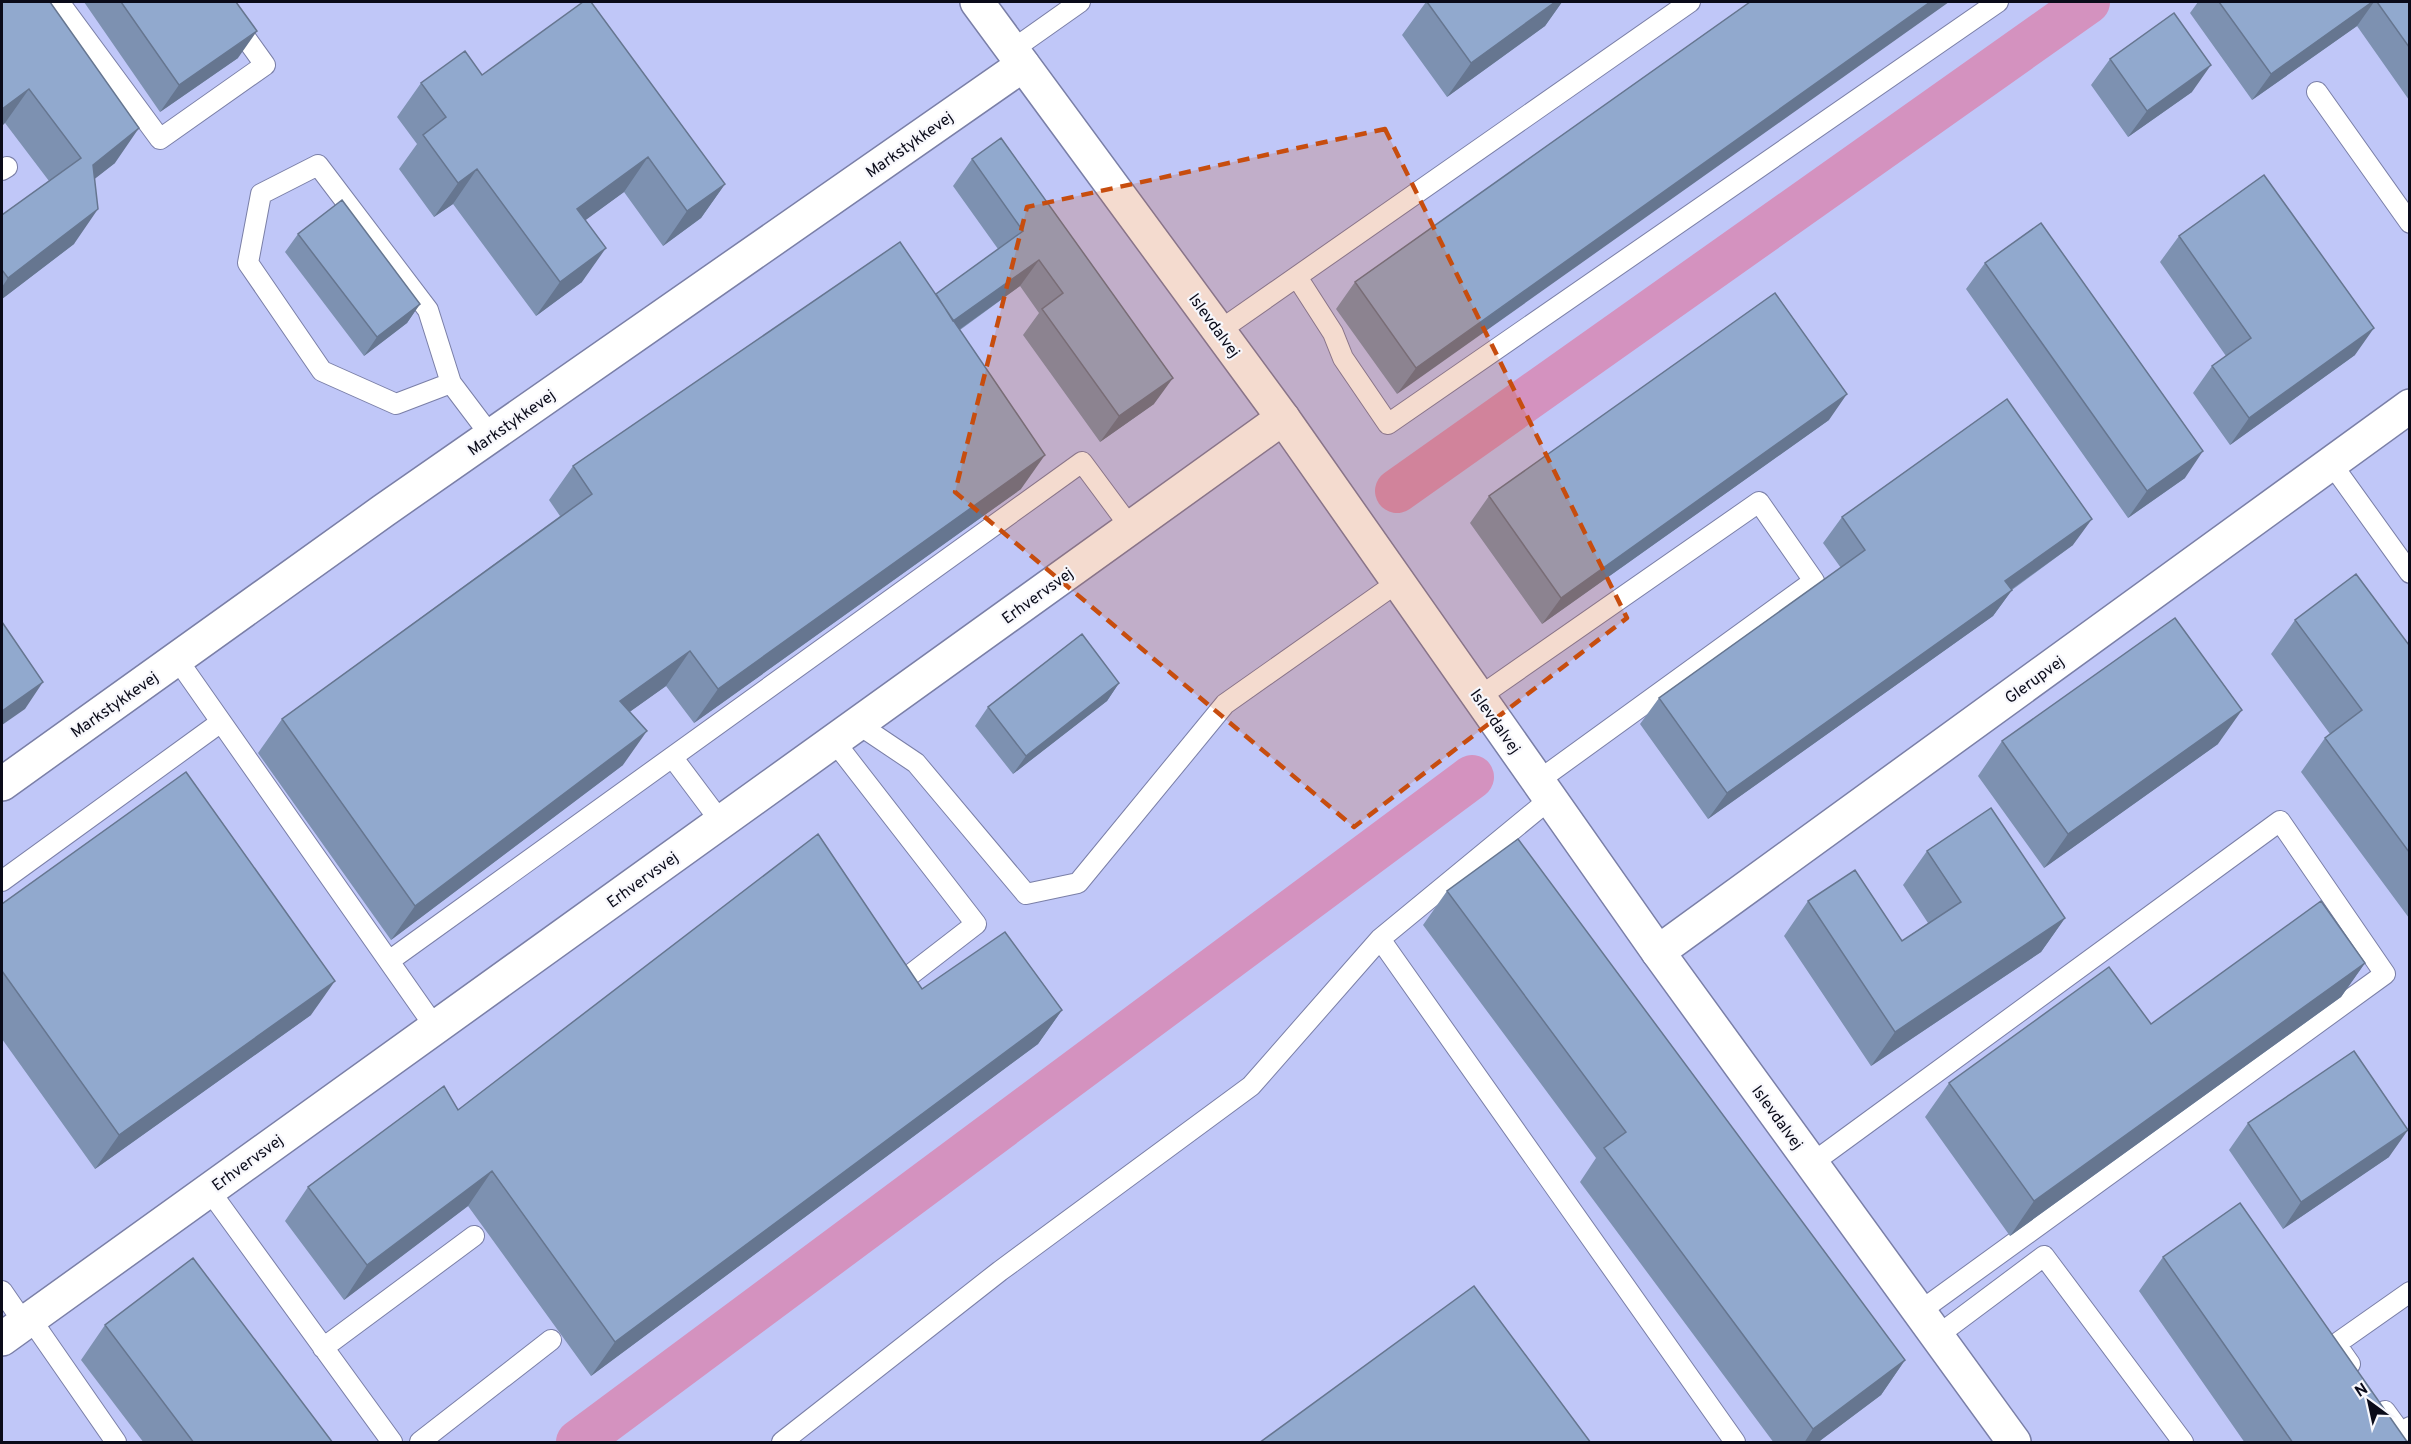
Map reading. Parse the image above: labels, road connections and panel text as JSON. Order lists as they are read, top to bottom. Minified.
{"streets":{"street":["Markstykkevej","Islevdalvej","Erhvervsvej","Glerupvej"]},"crossings":[["Markstykkevej","Islevdalvej"],["Islevdalvej","Erhvervsvej"],["Islevdalvej","Glerupvej"]],"north":"top left"}
